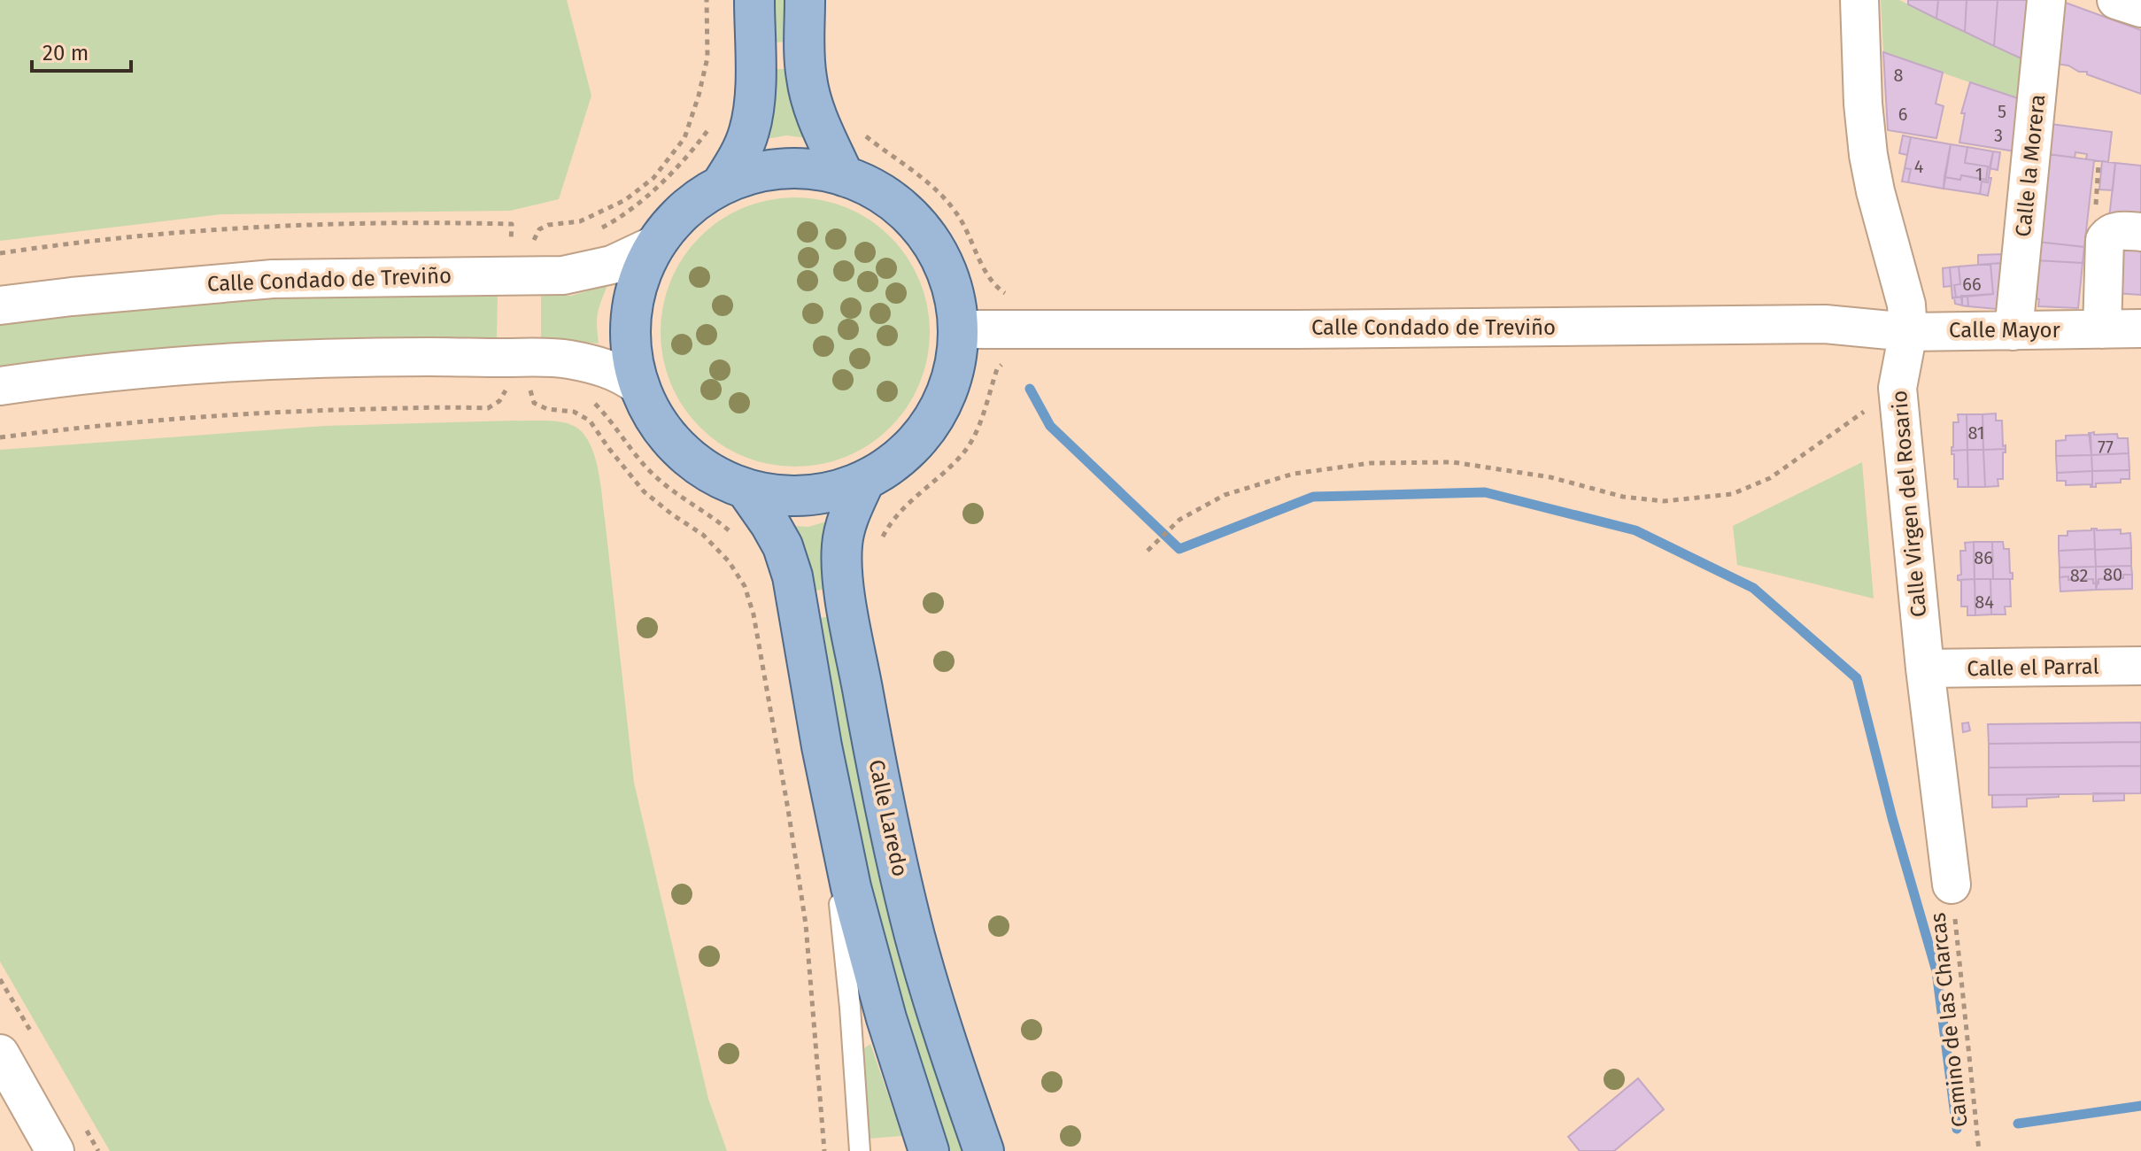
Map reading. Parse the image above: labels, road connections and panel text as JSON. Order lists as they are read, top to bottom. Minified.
{"streets":{"main road":["Calle Laredo"],"street":["Calle la Morera","Calle Condado de Treviño","Calle Mayor","Calle Virgen del Rosario","Calle el Parral"],"path":["Camino de las Charcas"]},"crossings":[["Calle la Morera","Calle Mayor"],["Calle Condado de Treviño","Calle Mayor"],["Calle Condado de Treviño","Calle Virgen del Rosario"],["Calle Mayor","Calle Virgen del Rosario"],["Calle Virgen del Rosario","Calle el Parral"],["Calle Virgen del Rosario","Camino de las Charcas"]],"house_numbers":["8","5","6","3","4","1","66","81","77","86","80","82","84"],"scale_bar":"20 m"}
